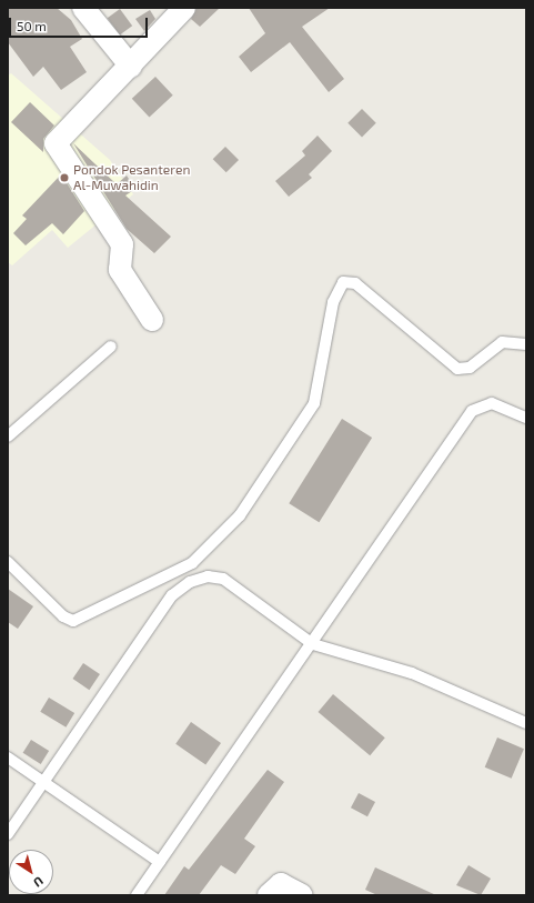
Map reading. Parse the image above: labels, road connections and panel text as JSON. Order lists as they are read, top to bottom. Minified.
{"places":["Pondok Pesanteren Al-Muwahidin"],"scale_bar":"50 m","north":"bottom right"}
